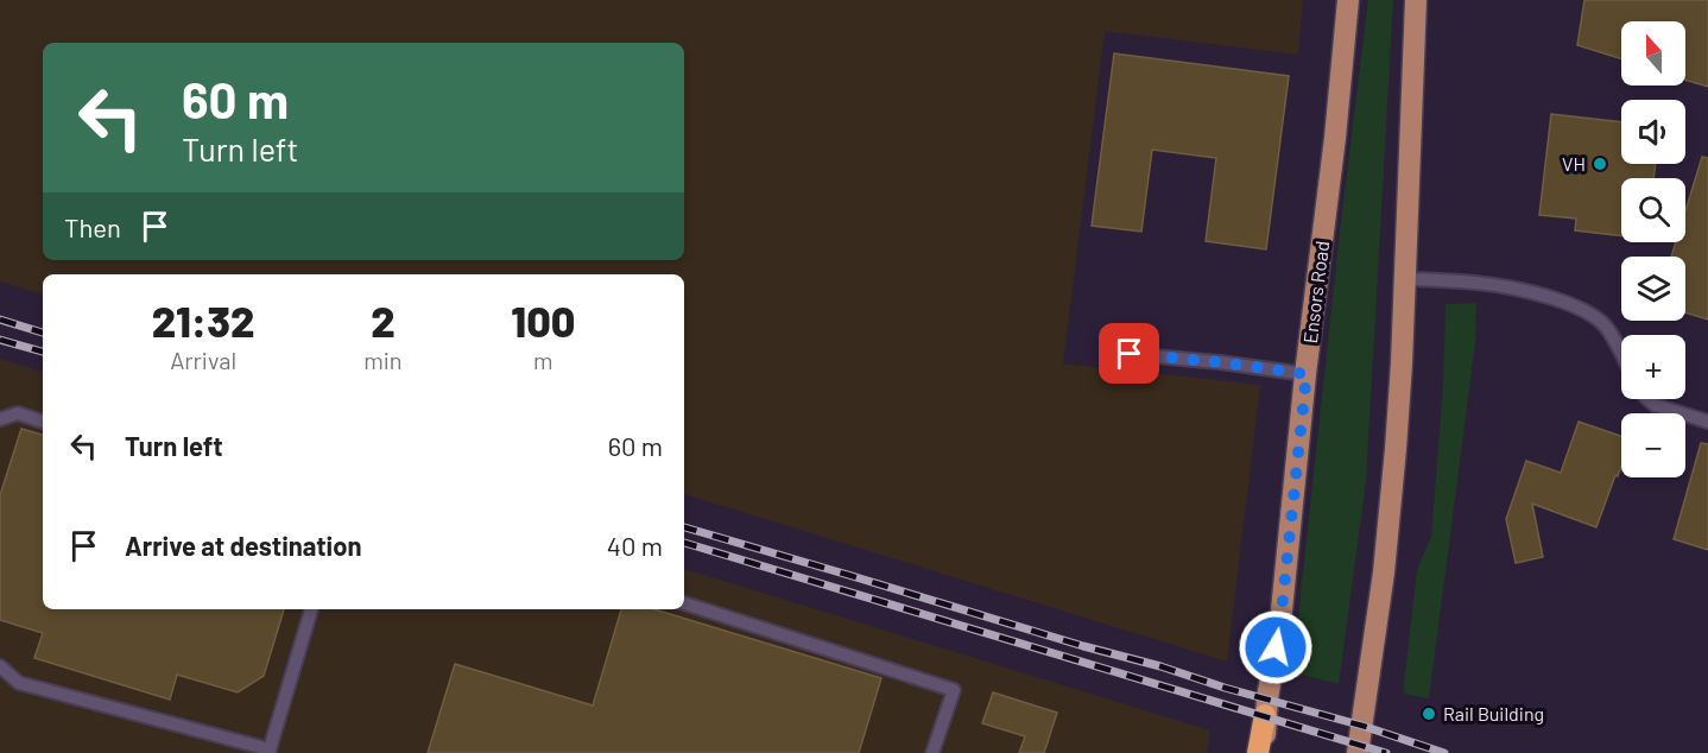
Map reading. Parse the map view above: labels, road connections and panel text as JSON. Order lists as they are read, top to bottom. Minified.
{"streets":{"main road":["Ensors Road"]},"places":["VH","Rail Building"],"north":"top","page":{"map_buttons":["+","−"],"turn":["60 m","Turn left"],"then":"Then","eta":["21:32","Arrival","2","min","100","m"],"list":[{"name":"Turn left","value":"60 m"},{"name":"Arrive at destination","value":"40 m"}]}}
